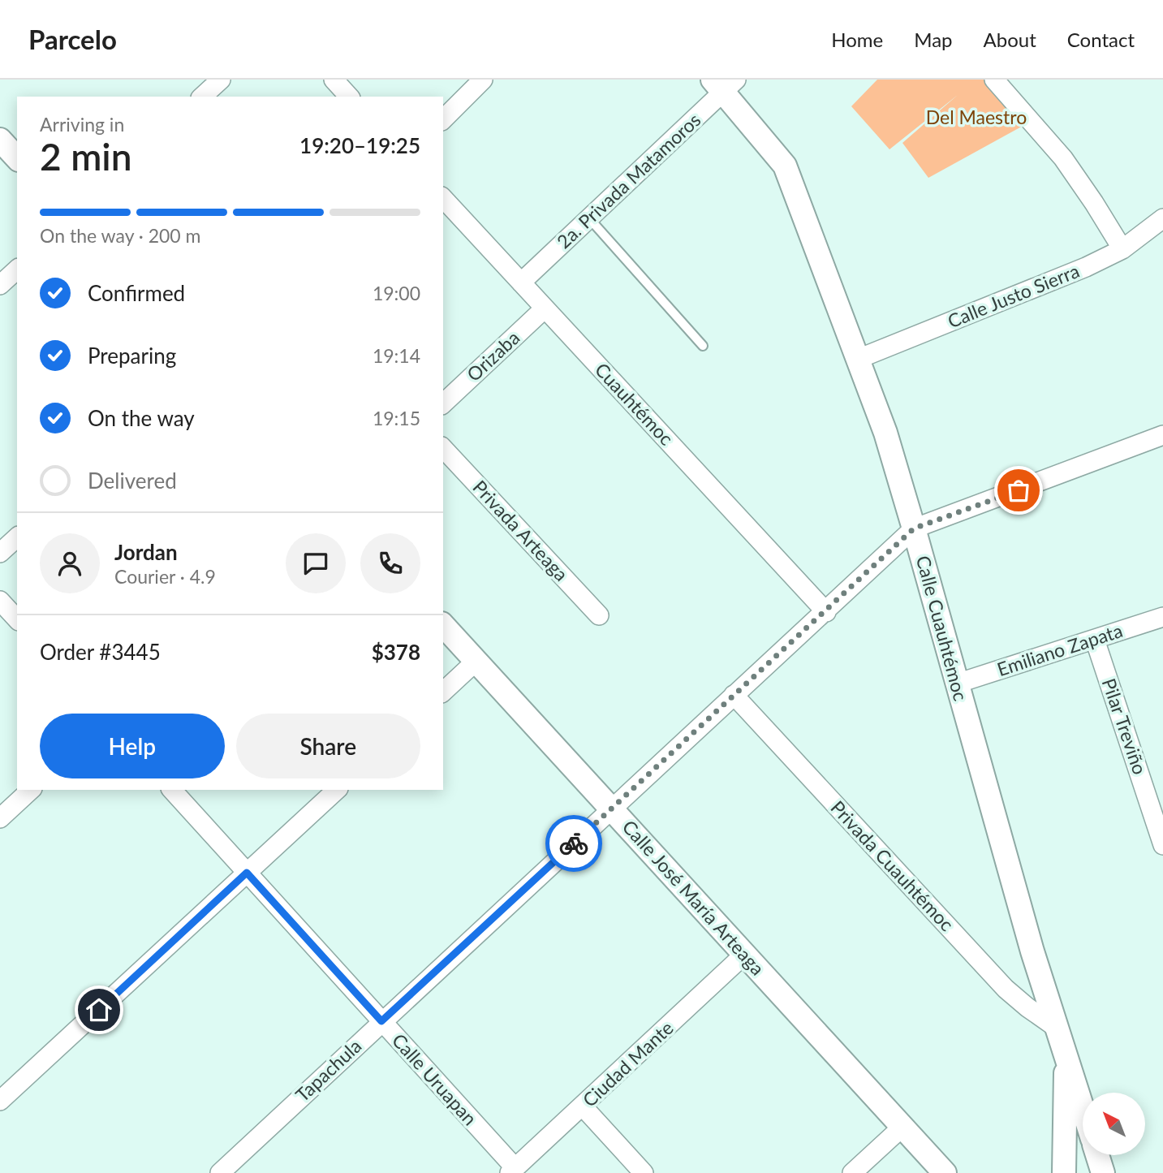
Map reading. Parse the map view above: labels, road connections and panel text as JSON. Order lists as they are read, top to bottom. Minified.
{"streets":{"street":["2a. Privada Matamoros","Calle Justo Sierra","Orizaba","Cuauhtémoc","Privada Arteaga","Calle Cuauhtémoc","Emiliano Zapata","Pilar Treviño","Privada Cuauhtémoc","Calle José María Arteaga","Ciudad Mante","Tapachula","Calle Uruapan"]},"crossings":[["2a. Privada Matamoros","Cuauhtémoc"],["2a. Privada Matamoros","Calle Cuauhtémoc"],["Calle Justo Sierra","Calle Cuauhtémoc"],["Orizaba","Cuauhtémoc"],["Cuauhtémoc","Tapachula"],["Calle Cuauhtémoc","Emiliano Zapata"],["Calle Cuauhtémoc","Privada Cuauhtémoc"],["Calle Cuauhtémoc","Tapachula"],["Emiliano Zapata","Pilar Treviño"],["Privada Cuauhtémoc","Tapachula"],["Calle José María Arteaga","Ciudad Mante"],["Calle José María Arteaga","Tapachula"],["Ciudad Mante","Calle Uruapan"],["Tapachula","Calle Uruapan"]],"parks":["Del Maestro"],"north":"top left","page":{"header":"Parcelo","nav":["Home","Map","About","Contact"],"heading":["2 min","Arriving in","19:20–19:25"],"panel":["Jordan","Courier · 4.9","Order #3445","$378"],"bar":"On the way · 200 m","list":[["Confirmed","19:00"],["Preparing","19:14"],["On the way","19:15"],"Delivered"],"buttons":["Help","Share"]}}
